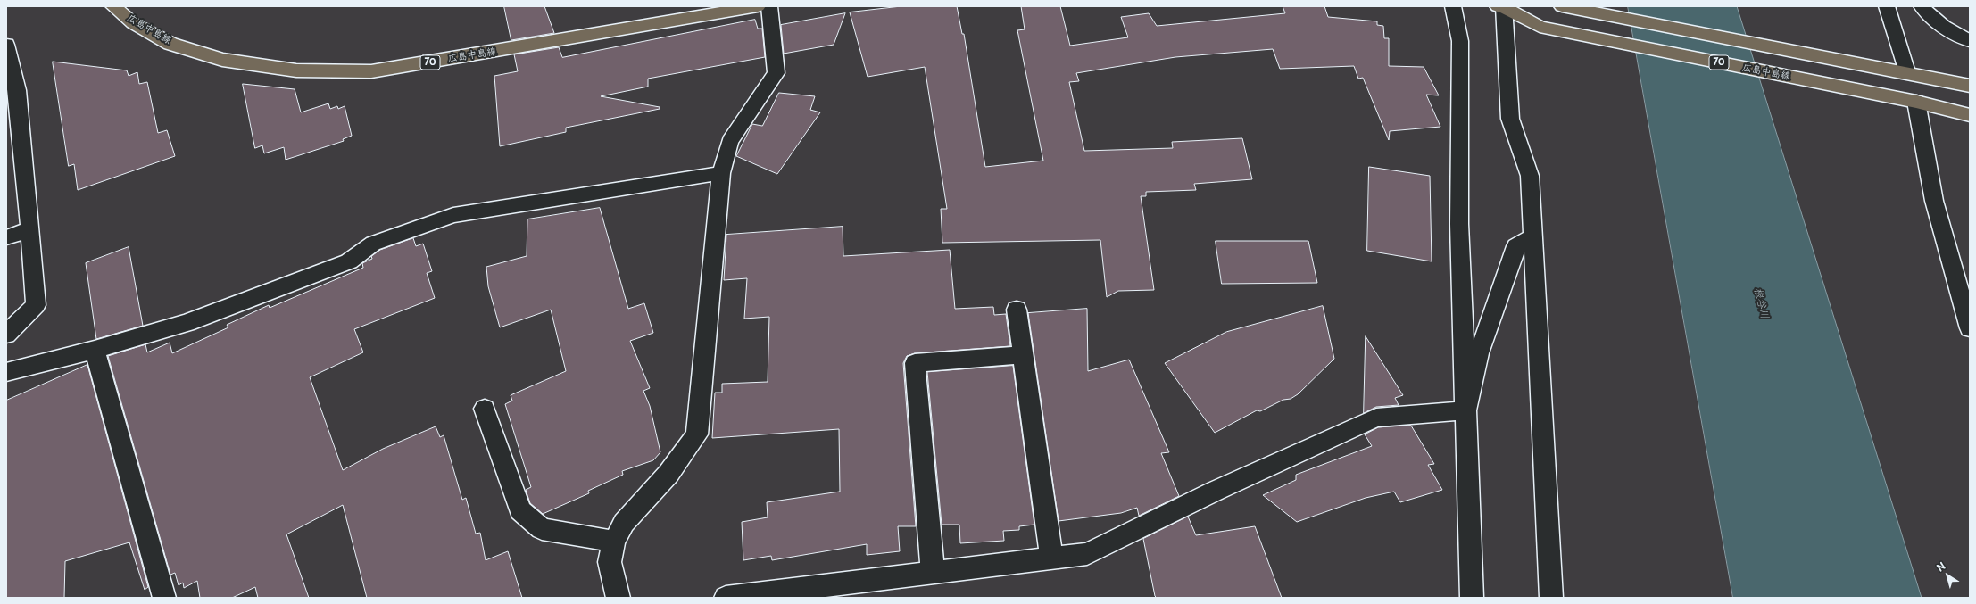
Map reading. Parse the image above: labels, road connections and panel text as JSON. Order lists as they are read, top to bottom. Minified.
{"streets":{"main road":["広島中島線","70"]},"water":["根谷川"],"north":"top left"}
